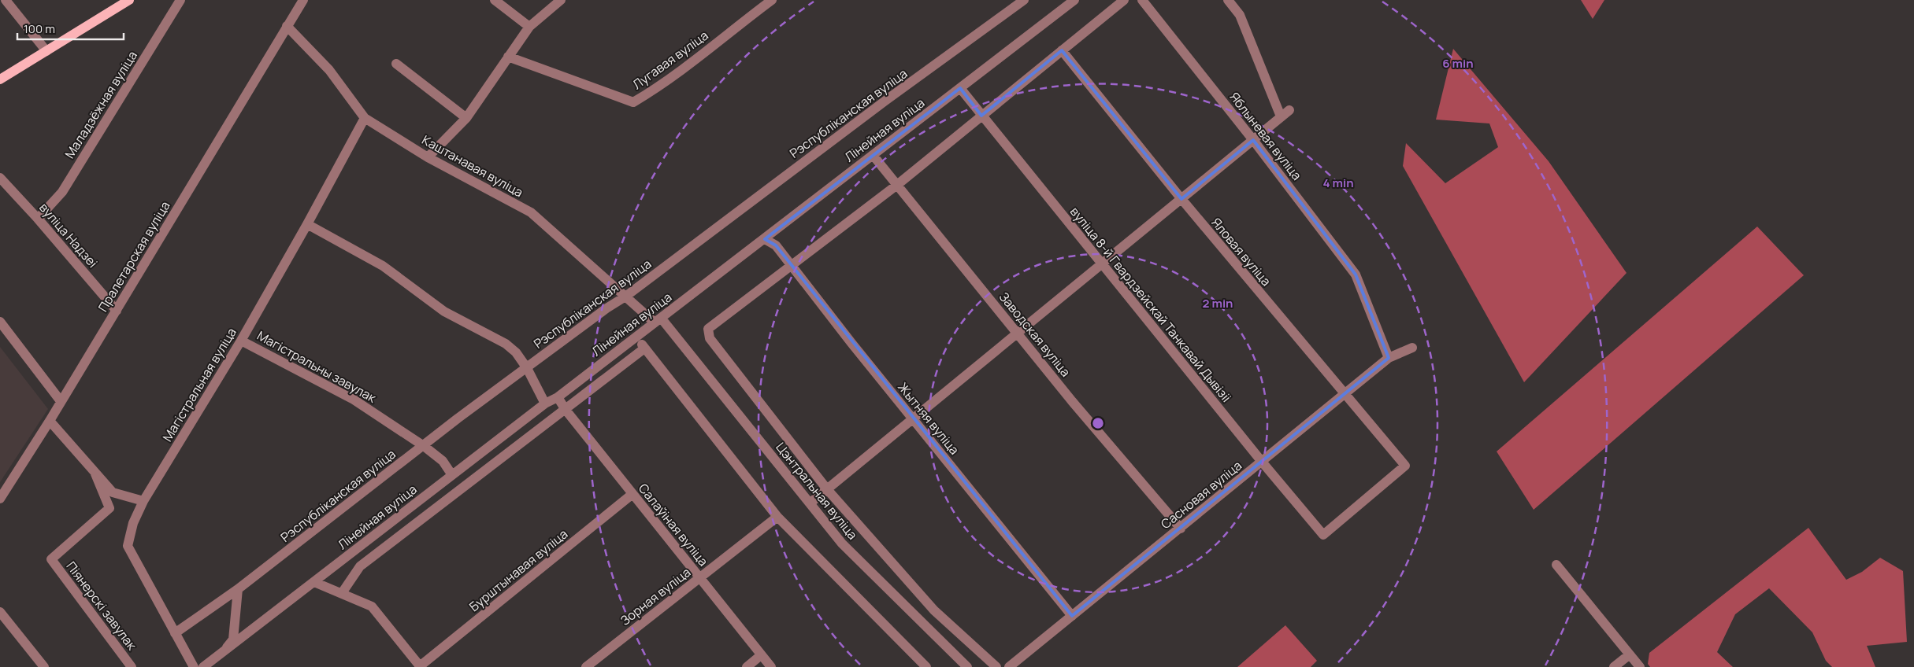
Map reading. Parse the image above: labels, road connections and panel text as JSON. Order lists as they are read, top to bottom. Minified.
{"streets":{"street":["Лугавая вуліца","Маладзёжная вуліца","Рэспубліканская вуліца","Лінейная вуліца","Яблыневая вуліца","Каштанавая вуліца","вуліца Надзеі","Яловая вуліца","Пралетарская вуліца","вуліца 8-й Гвардзейскай Танкавай Дывізіі","Заводская вуліца","Магістральны завулак","Магістральная вуліца","Жытняя вуліца","Цэнтральная вуліца","Сасновая вуліца","Салаўіная вуліца","Бурштынавая вуліца","Зорная вуліца","Піянерскі завулак"]},"crossings":[["Маладзёжная вуліца","вуліца Надзеі"],["Рэспубліканская вуліца","Каштанавая вуліца"],["Рэспубліканская вуліца","Магістральны завулак"],["Рэспубліканская вуліца","Магістральная вуліца"],["Лінейная вуліца","Каштанавая вуліца"],["Лінейная вуліца","вуліца 8-й Гвардзейскай Танкавай Дывізіі"],["Лінейная вуліца","Заводская вуліца"],["Лінейная вуліца","Магістральны завулак"],["Лінейная вуліца","Жытняя вуліца"],["Лінейная вуліца","Цэнтральная вуліца"],["Лінейная вуліца","Салаўіная вуліца"],["Яблыневая вуліца","Сасновая вуліца"],["Каштанавая вуліца","Пралетарская вуліца"],["Каштанавая вуліца","Магістральная вуліца"],["Каштанавая вуліца","Цэнтральная вуліца"],["вуліца Надзеі","Пралетарская вуліца"],["Яловая вуліца","вуліца 8-й Гвардзейскай Танкавай Дывізіі"],["Яловая вуліца","Сасновая вуліца"],["вуліца 8-й Гвардзейскай Танкавай Дывізіі","Сасновая вуліца"],["Заводская вуліца","Сасновая вуліца"],["Магістральны завулак","Магістральная вуліца"],["Жытняя вуліца","Сасновая вуліца"],["Салаўіная вуліца","Бурштынавая вуліца"],["Салаўіная вуліца","Зорная вуліца"]],"scale_bar":"100 m","rings":["6 min","4 min","2 min"]}
